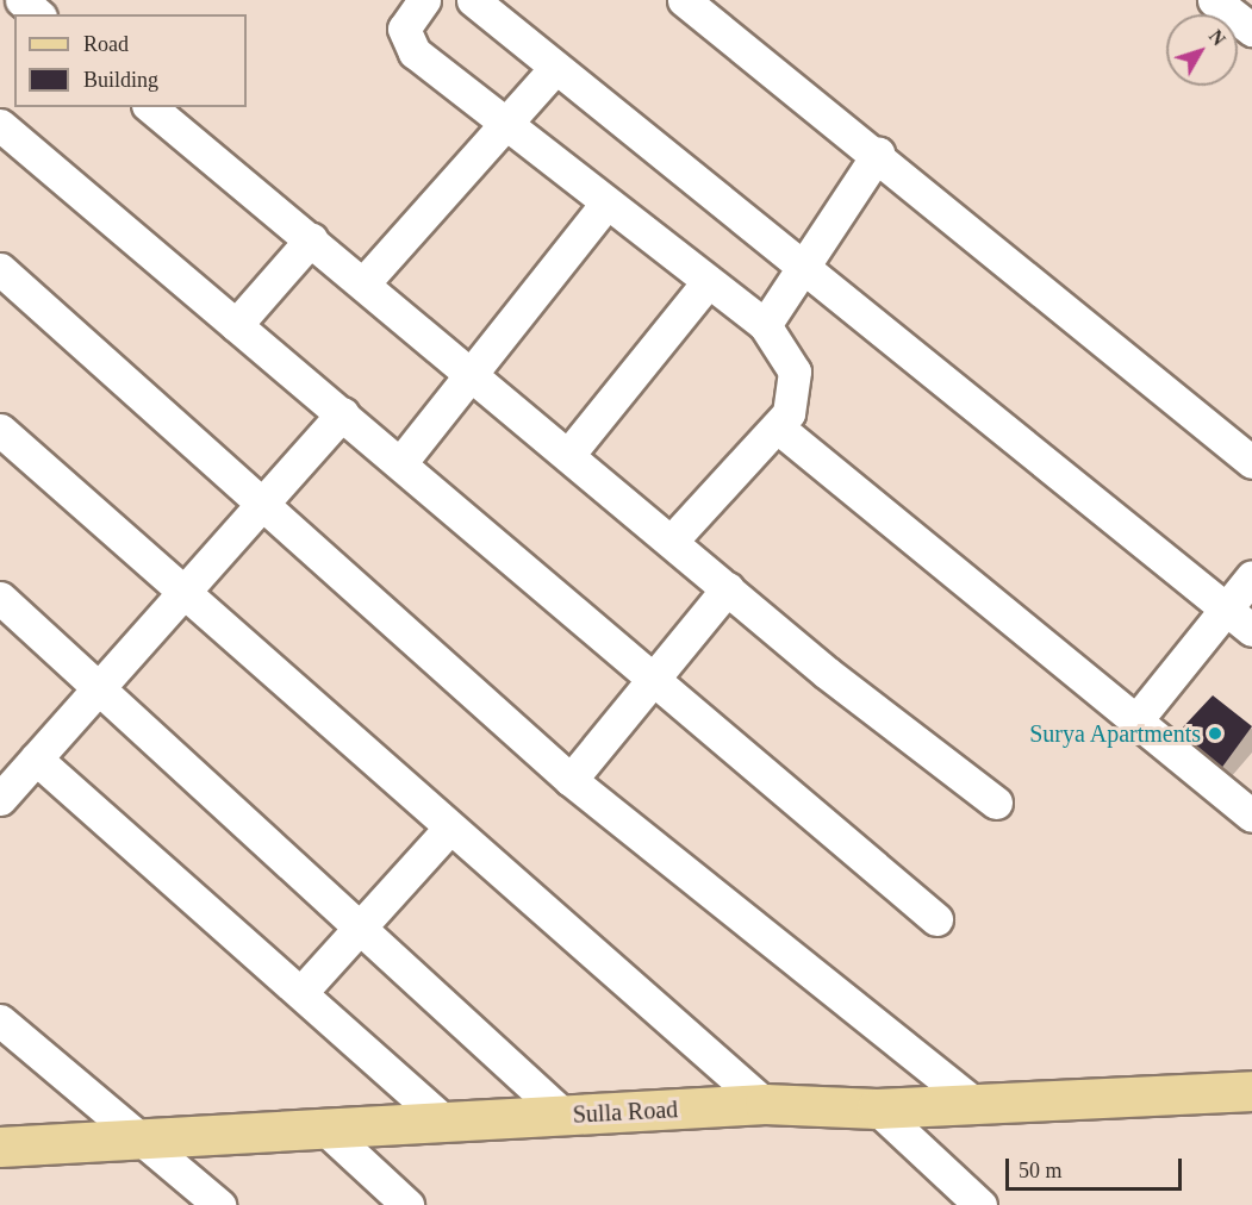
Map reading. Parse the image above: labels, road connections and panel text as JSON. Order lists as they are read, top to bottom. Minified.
{"streets":{"main road":["Sulla Road"]},"places":["Surya Apartments"],"legend":["Road","Building"],"scale_bar":"50 m","north":"top right"}
